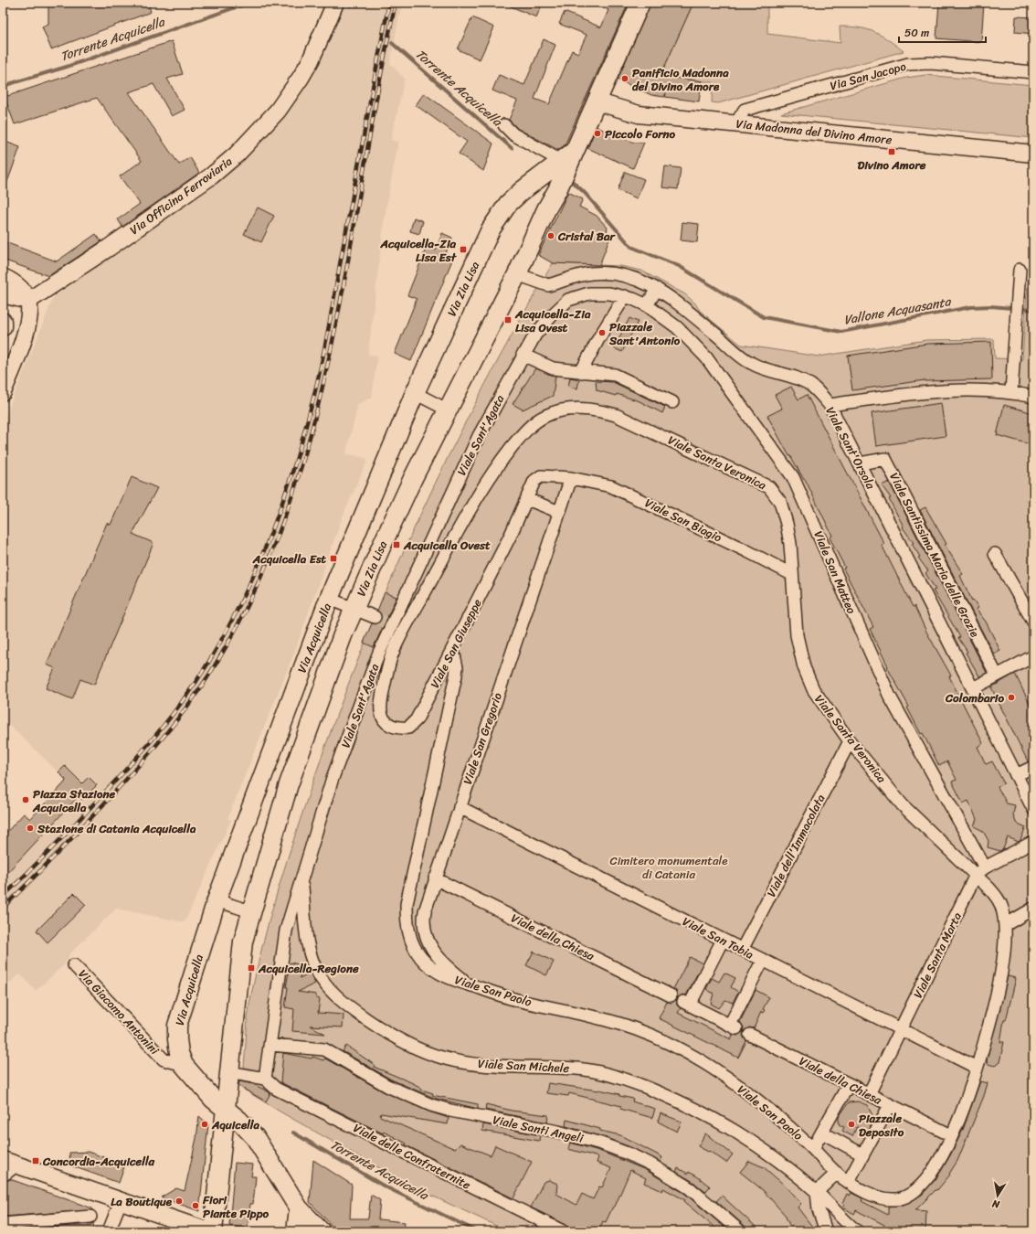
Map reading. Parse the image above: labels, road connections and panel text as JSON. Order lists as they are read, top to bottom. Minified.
{"streets":{"main road":["Via Madonna del Divino Amore","Via Officina Ferroviaria","Via Zia Lisa","Via Acquicella"],"street":["Via San Jacopo","Viale Sant'Agata","Viale Sant'Orsola","Viale Santa Veronica","Viale San Biagio","Viale Santissima Maria delle Grazie","Viale San Matteo","Viale San Giuseppe","Viale San Gregorio","Viale dell'Immacolata","Viale della Chiesa","Viale San Tobia","Viale Santa Marta","Viale San Paolo","Via Giacomo Antonini","Viale San Michele","Viale Santi Angeli","Viale delle Confraternite"]},"crossings":[["Via San Jacopo","Via Madonna del Divino Amore"],["Via Madonna del Divino Amore","Via Zia Lisa"],["Via Zia Lisa","Viale Sant'Orsola"],["Via Zia Lisa","Via Acquicella"],["Viale Sant'Agata","Viale Santa Veronica"],["Viale Sant'Agata","Viale San Matteo"],["Viale Sant'Agata","Viale San Giuseppe"],["Viale Sant'Agata","Viale San Michele"],["Viale Sant'Agata","Viale Santi Angeli"],["Viale Sant'Agata","Viale delle Confraternite"],["Viale Sant'Orsola","Viale Santissima Maria delle Grazie"],["Viale Santa Veronica","Viale San Biagio"],["Viale Santa Veronica","Viale San Matteo"],["Viale Santa Veronica","Viale San Giuseppe"],["Viale Santa Veronica","Viale dell'Immacolata"],["Viale Santa Veronica","Viale della Chiesa"],["Viale Santa Veronica","Viale San Tobia"],["Viale Santa Veronica","Viale Santa Marta"],["Viale Santa Veronica","Viale San Paolo"],["Viale San Biagio","Viale San Giuseppe"],["Viale San Biagio","Viale San Gregorio"],["Viale San Matteo","Viale Santa Marta"],["Via Acquicella","Via Giacomo Antonini"],["Viale San Giuseppe","Viale San Gregorio"],["Viale San Giuseppe","Viale San Paolo"],["Viale San Gregorio","Viale della Chiesa"],["Viale San Gregorio","Viale San Tobia"],["Viale San Gregorio","Viale San Paolo"],["Viale dell'Immacolata","Viale San Tobia"],["Viale della Chiesa","Viale Santa Marta"],["Viale della Chiesa","Viale San Paolo"],["Viale San Tobia","Viale Santa Marta"]],"water":["Torrente Acquicella","Vallone Acquasanta"],"parks":["Cimitero monumentale di Catania"],"places":{"other":["Panificio Madonna del Divino Amore","Piccolo Forno","Cristal Bar","Piazzale Sant'Antonio","Colombario","Piazza Stazione Acquicella","Stazione di Catania Acquicella","Aquicella","Piazzale Deposito","La Boutique","Fiori Piante Pippo"],"transit":["Divino Amore","Acquicella-Zia Lisa Est","Acquicella-Zia Lisa Ovest","Acquicella Ovest","Acquicella Est","Acquicella-Regione","Concordia-Acquicella"]},"scale_bar":"50 m","north":"bottom"}
